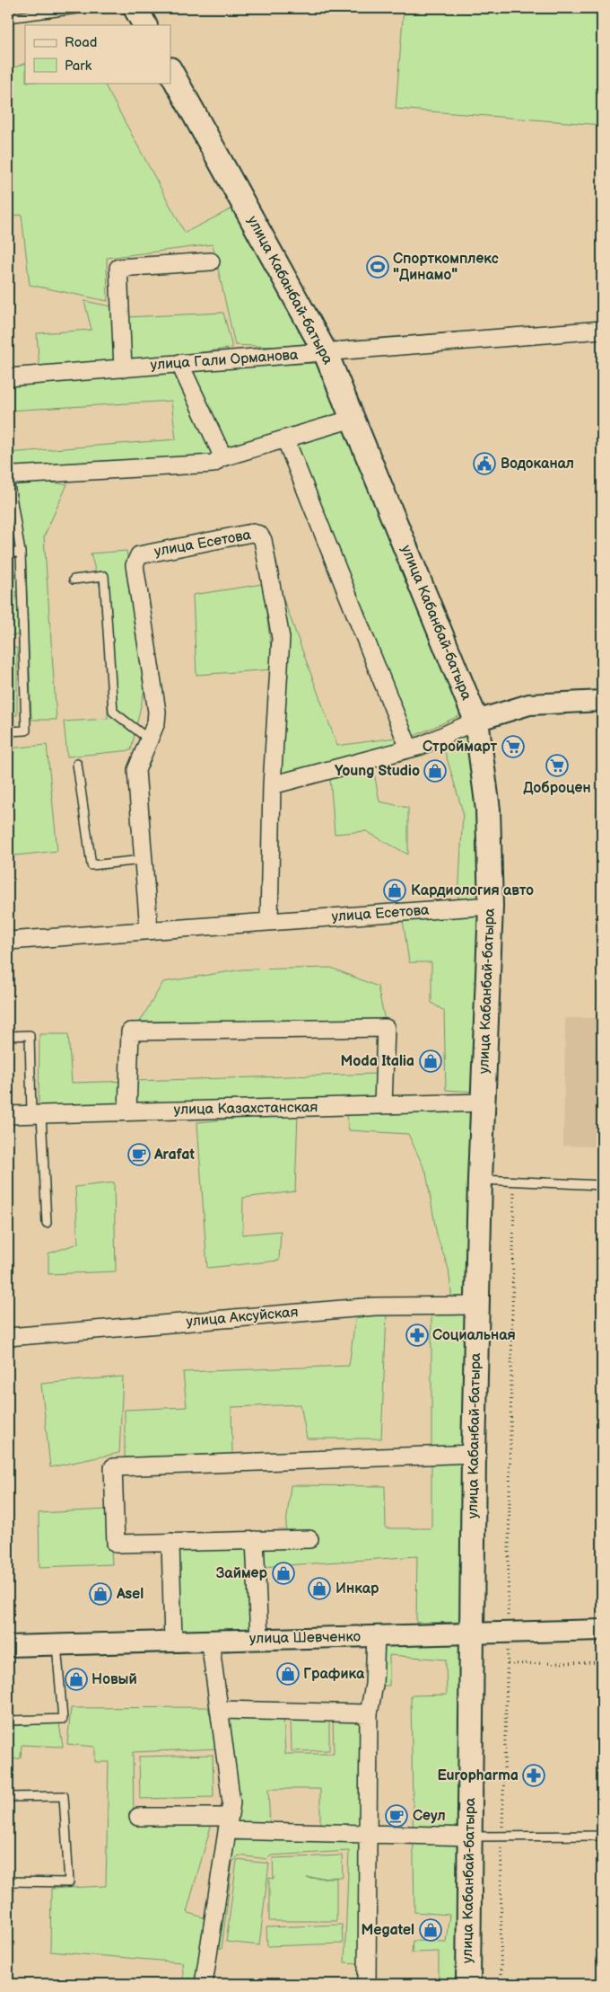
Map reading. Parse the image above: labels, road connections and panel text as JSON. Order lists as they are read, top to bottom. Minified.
{"streets":{"main road":["улица Кабанбай-батыра"],"street":["улица Гали Орманова","улица Есетова","улица Казахстанская","улица Аксуйская","улица Шевченко"]},"crossings":[["улица Кабанбай-батыра","улица Гали Орманова"],["улица Кабанбай-батыра","улица Есетова"],["улица Кабанбай-батыра","улица Казахстанская"],["улица Кабанбай-батыра","улица Аксуйская"],["улица Кабанбай-батыра","улица Шевченко"]],"places":{"sports":["Спорткомплекс \"Динамо\""],"public building":["Водоканал"],"supermarket":["Строймарт","Доброцен"],"shop":["Young Studio","Кардиология авто","Moda Italia","Займер","Инкар","Asel","Графика","Новый","Megatel"],"cafe":["Arafat","Сеул"],"pharmacy":["Социальная","Europharma"]},"legend":["Road","Park"]}
